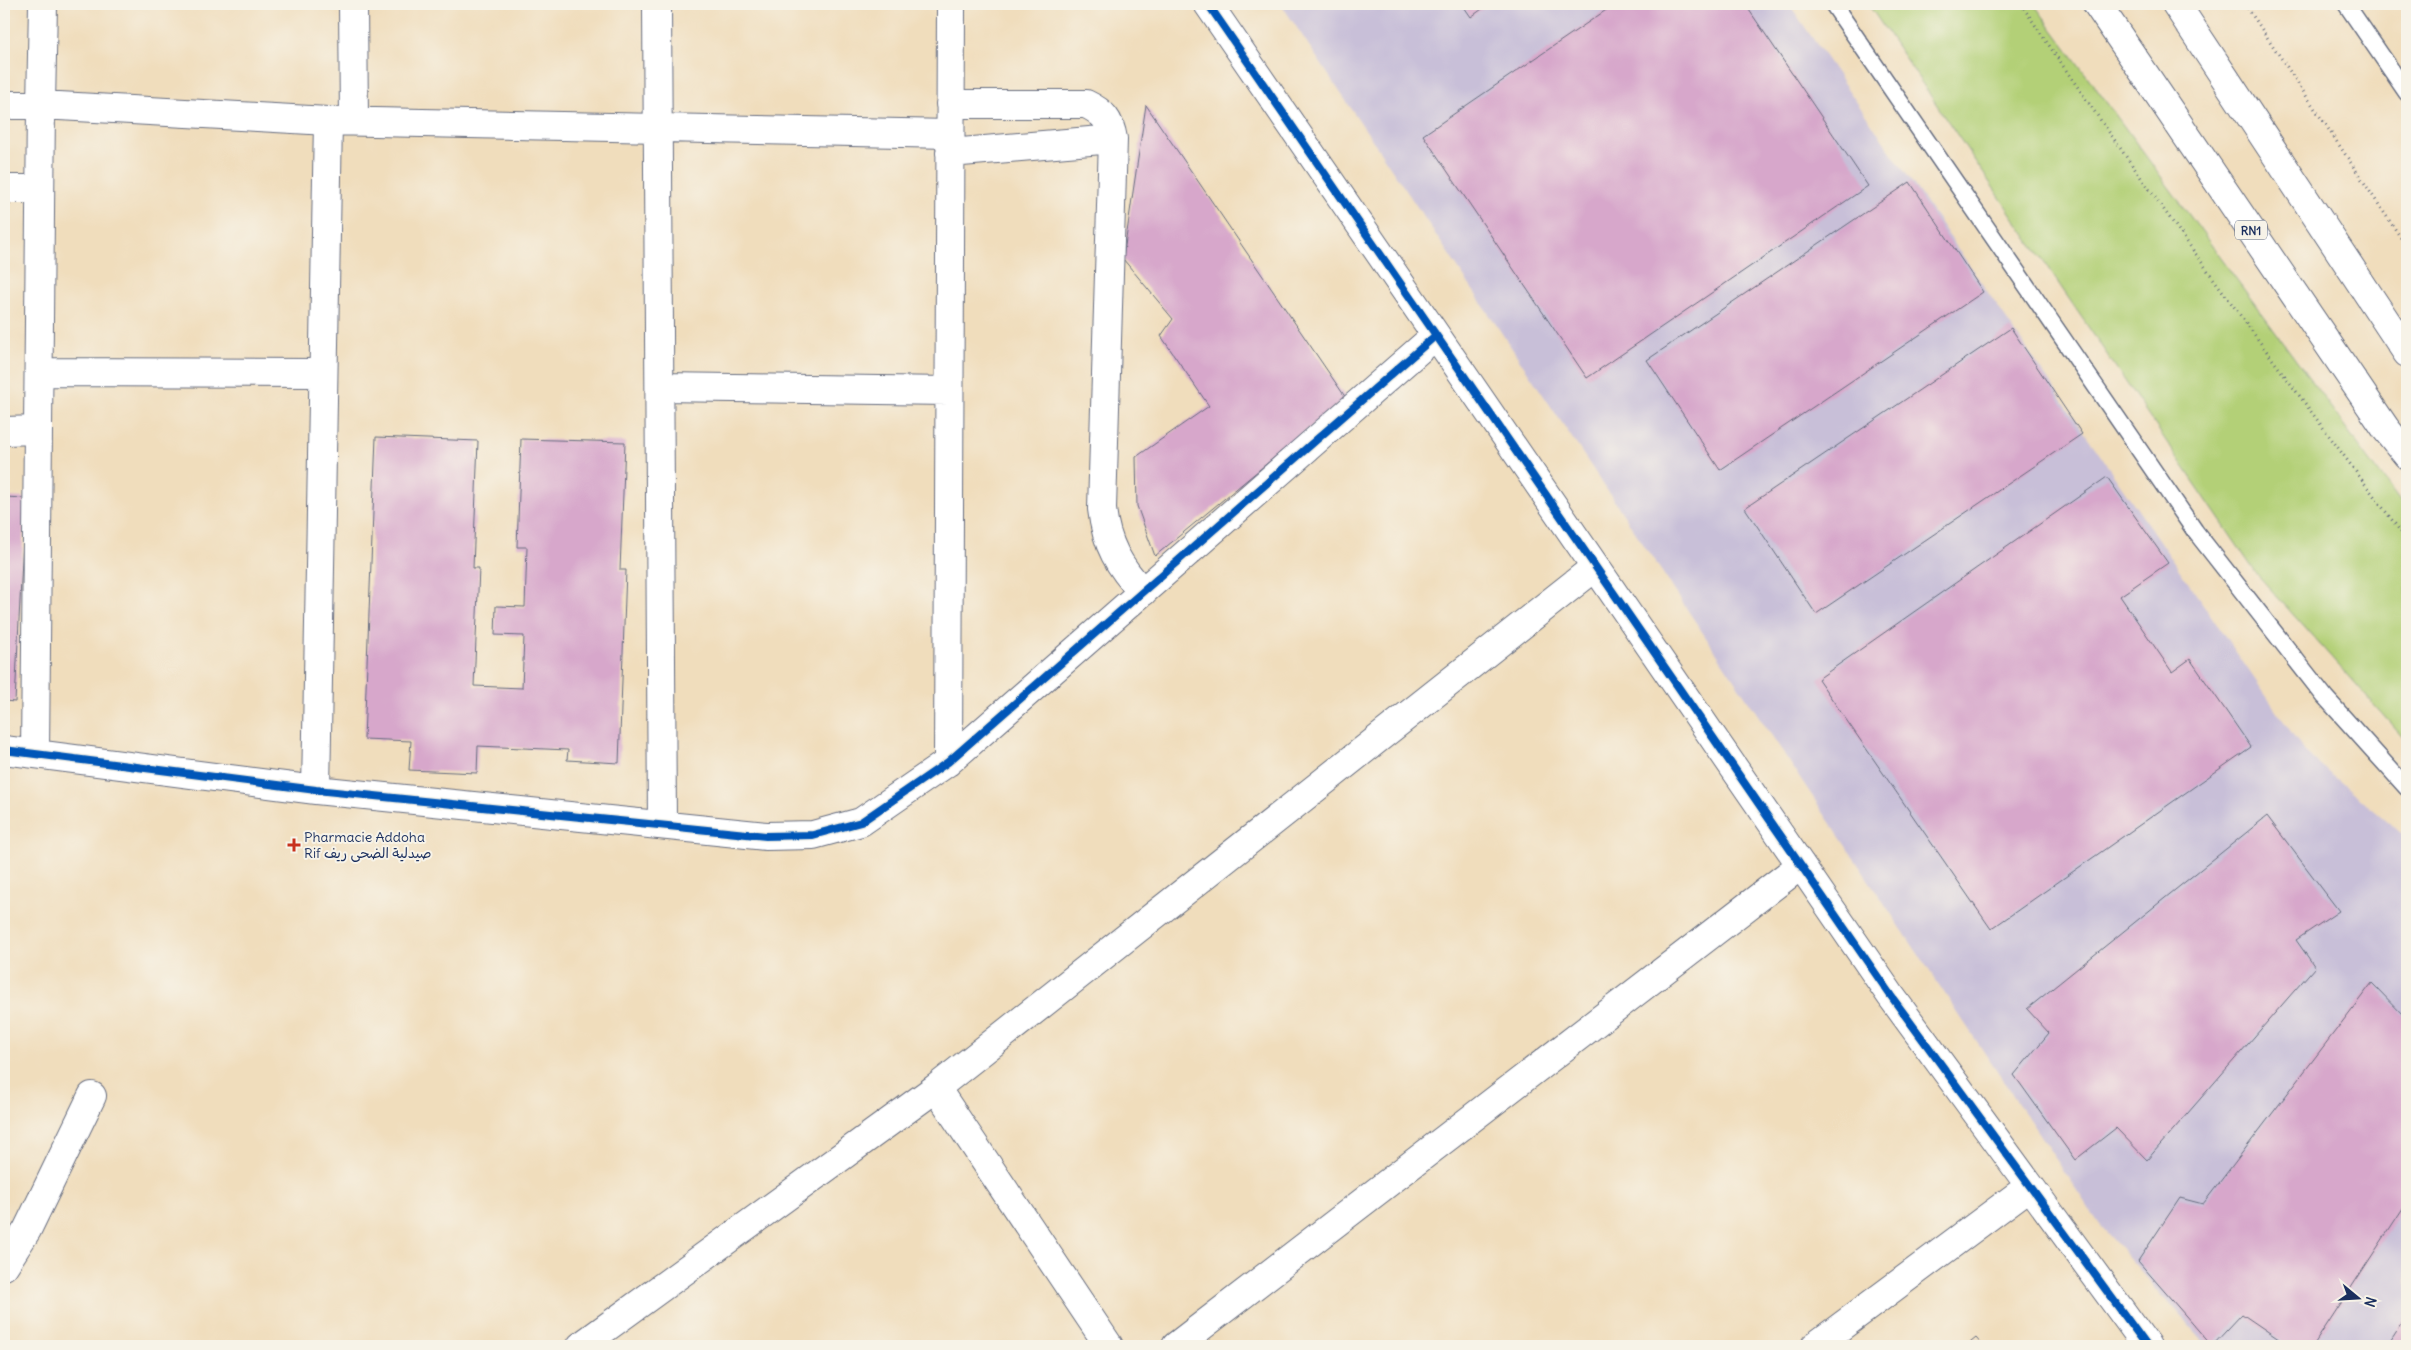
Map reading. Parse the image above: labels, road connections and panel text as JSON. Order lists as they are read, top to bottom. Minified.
{"streets":{"main road":["RN1"]},"places":{"health":["Pharmacie Addoha Rif صيدلية الضحى ريف"]},"north":"right"}
